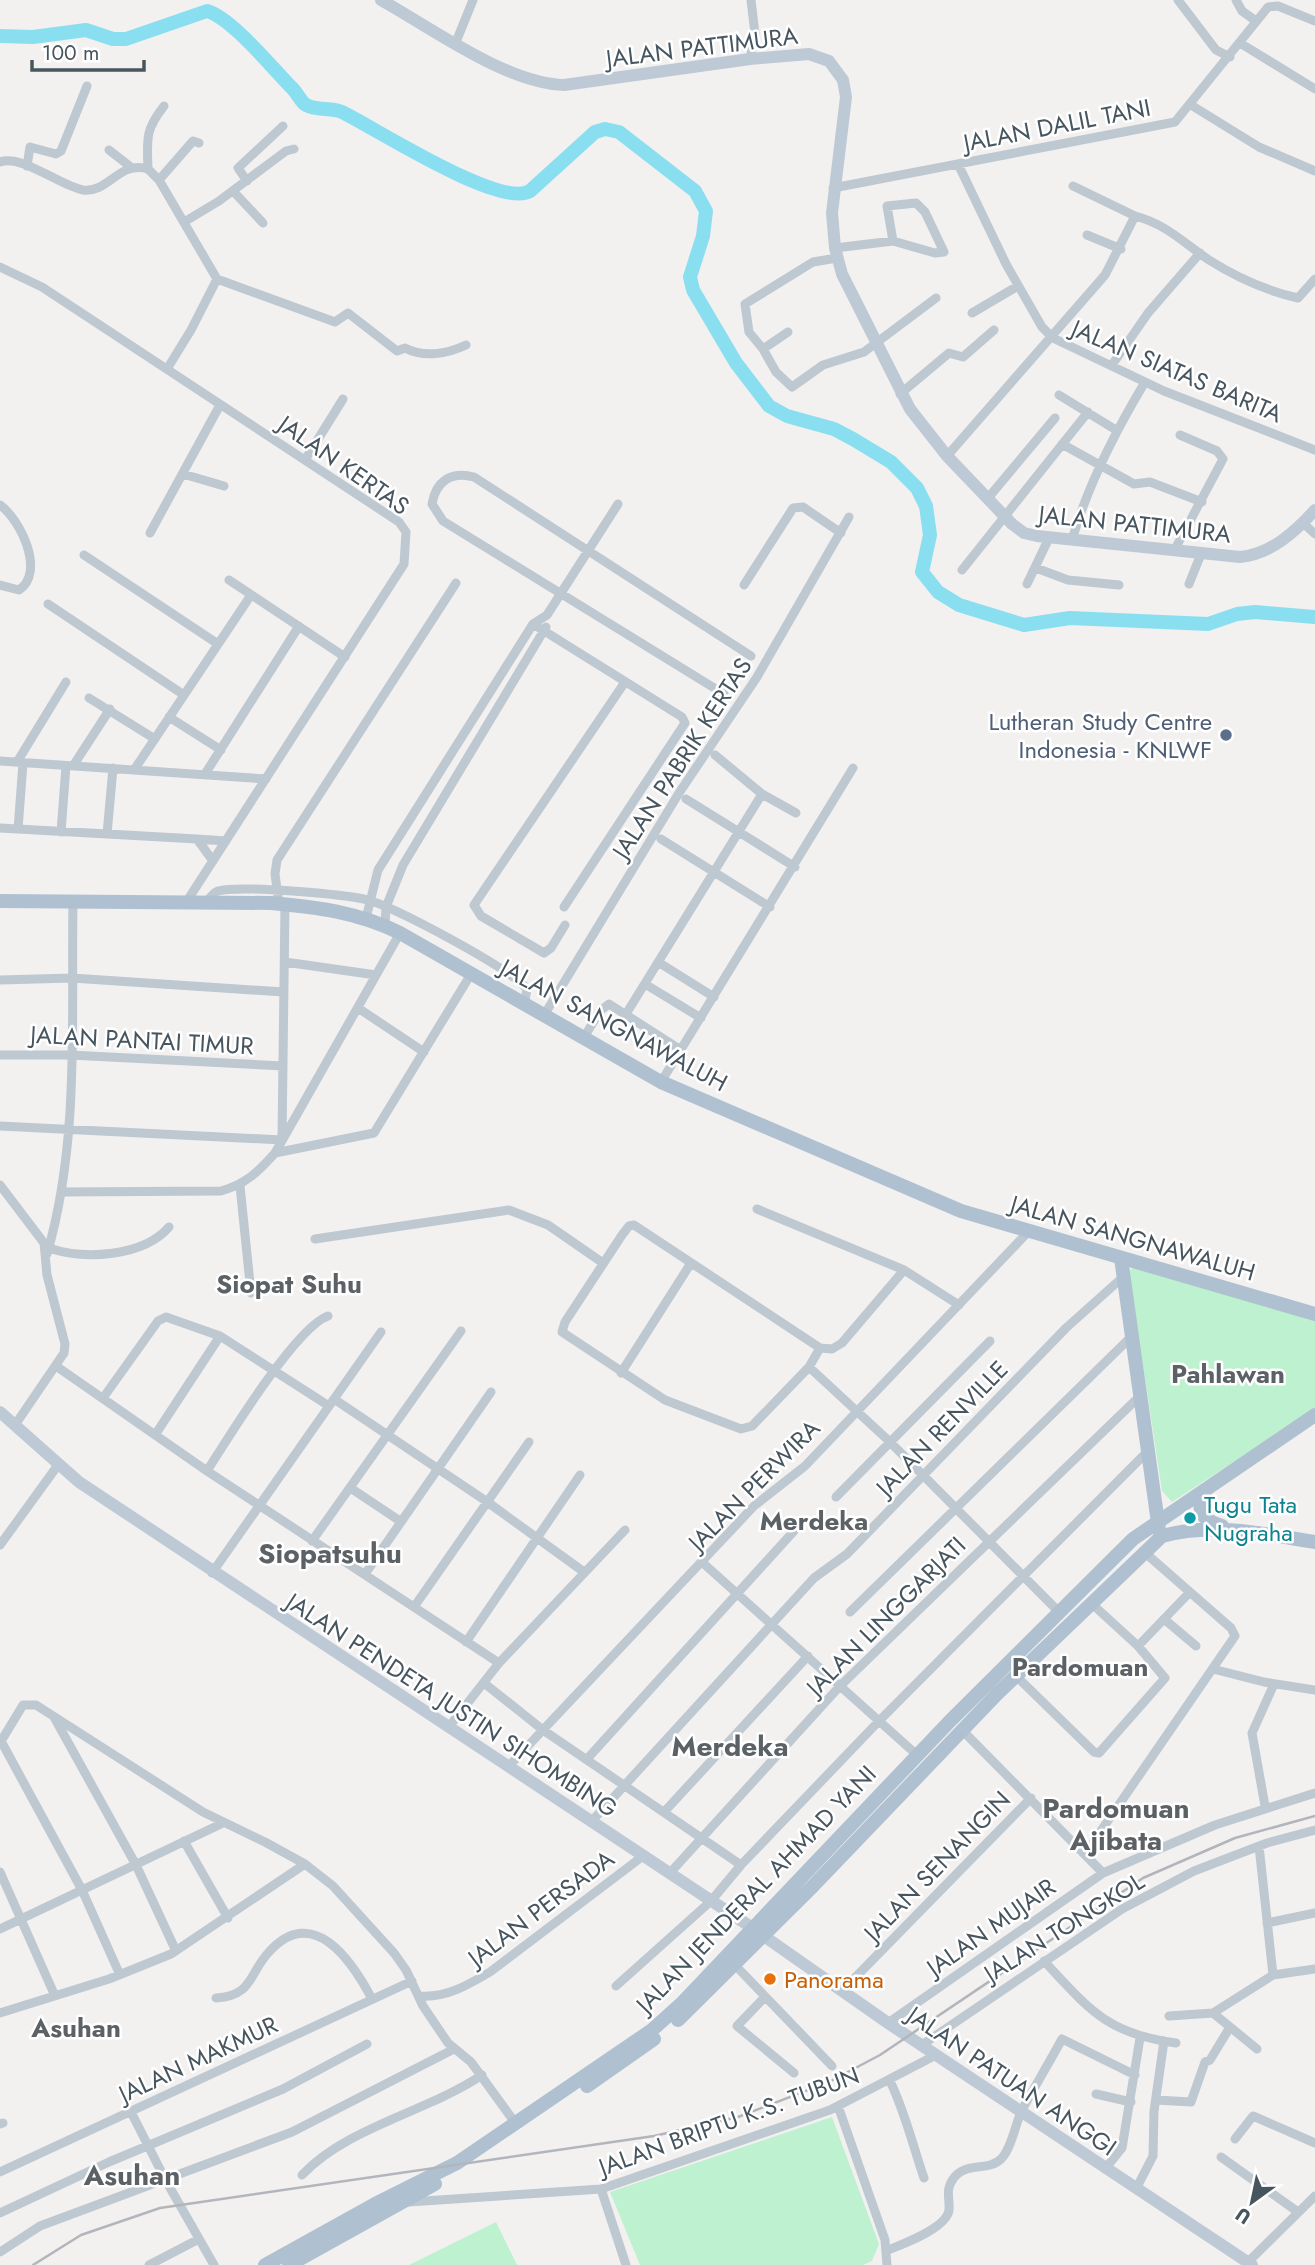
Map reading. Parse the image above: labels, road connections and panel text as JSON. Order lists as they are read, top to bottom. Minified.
{"streets":{"main road":["JALAN SANGNAWALUH","JALAN JENDERAL AHMAD YANI"],"street":["JALAN PATTIMURA","JALAN DALIL TANI","JALAN SIATAS BARITA","JALAN KERTAS","JALAN PABRIK KERTAS","JALAN PANTAI TIMUR","JALAN RENVILLE","JALAN PERWIRA","JALAN LINGGARJATI","JALAN PENDETA JUSTIN SIHOMBING","JALAN SENANGIN","JALAN PERSADA","JALAN MUJAIR","JALAN TONGKOL","JALAN MAKMUR","JALAN PATUAN ANGGI","JALAN BRIPTU K.S. TUBUN"]},"crossings":[["JALAN PATTIMURA","JALAN DALIL TANI"],["JALAN DALIL TANI","JALAN SIATAS BARITA"],["JALAN KERTAS","JALAN SANGNAWALUH"],["JALAN PABRIK KERTAS","JALAN SANGNAWALUH"],["JALAN SANGNAWALUH","JALAN PERWIRA"],["JALAN RENVILLE","JALAN PENDETA JUSTIN SIHOMBING"],["JALAN PERWIRA","JALAN PENDETA JUSTIN SIHOMBING"],["JALAN LINGGARJATI","JALAN PENDETA JUSTIN SIHOMBING"],["JALAN PENDETA JUSTIN SIHOMBING","JALAN JENDERAL AHMAD YANI"],["JALAN PENDETA JUSTIN SIHOMBING","JALAN PERSADA"],["JALAN PENDETA JUSTIN SIHOMBING","JALAN PATUAN ANGGI"],["JALAN SENANGIN","JALAN PATUAN ANGGI"],["JALAN JENDERAL AHMAD YANI","JALAN PATUAN ANGGI"],["JALAN JENDERAL AHMAD YANI","JALAN BRIPTU K.S. TUBUN"],["JALAN MUJAIR","JALAN PATUAN ANGGI"],["JALAN TONGKOL","JALAN PATUAN ANGGI"],["JALAN PATUAN ANGGI","JALAN BRIPTU K.S. TUBUN"]],"districts":["Siopat Suhu","Pahlawan","Merdeka","Siopatsuhu","Pardomuan","Merdeka","Pardomuan Ajibata","Asuhan","Asuhan"],"places":["Lutheran Study Centre Indonesia - KNLWF","Tugu Tata Nugraha","Panorama"],"scale_bar":"100 m","north":"bottom left"}
